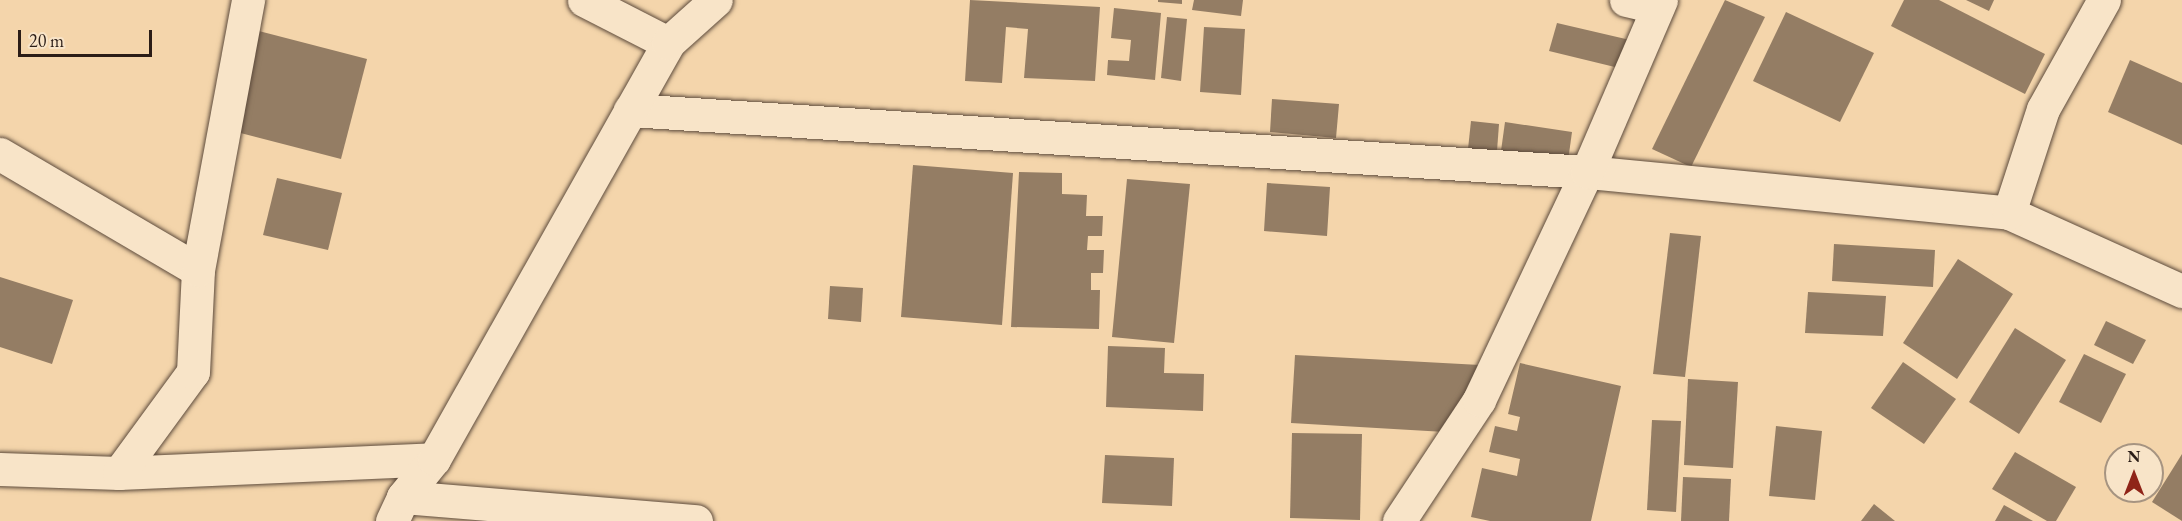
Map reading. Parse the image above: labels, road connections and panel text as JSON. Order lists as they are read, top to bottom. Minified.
{"scale_bar":"20 m","north":"top"}
